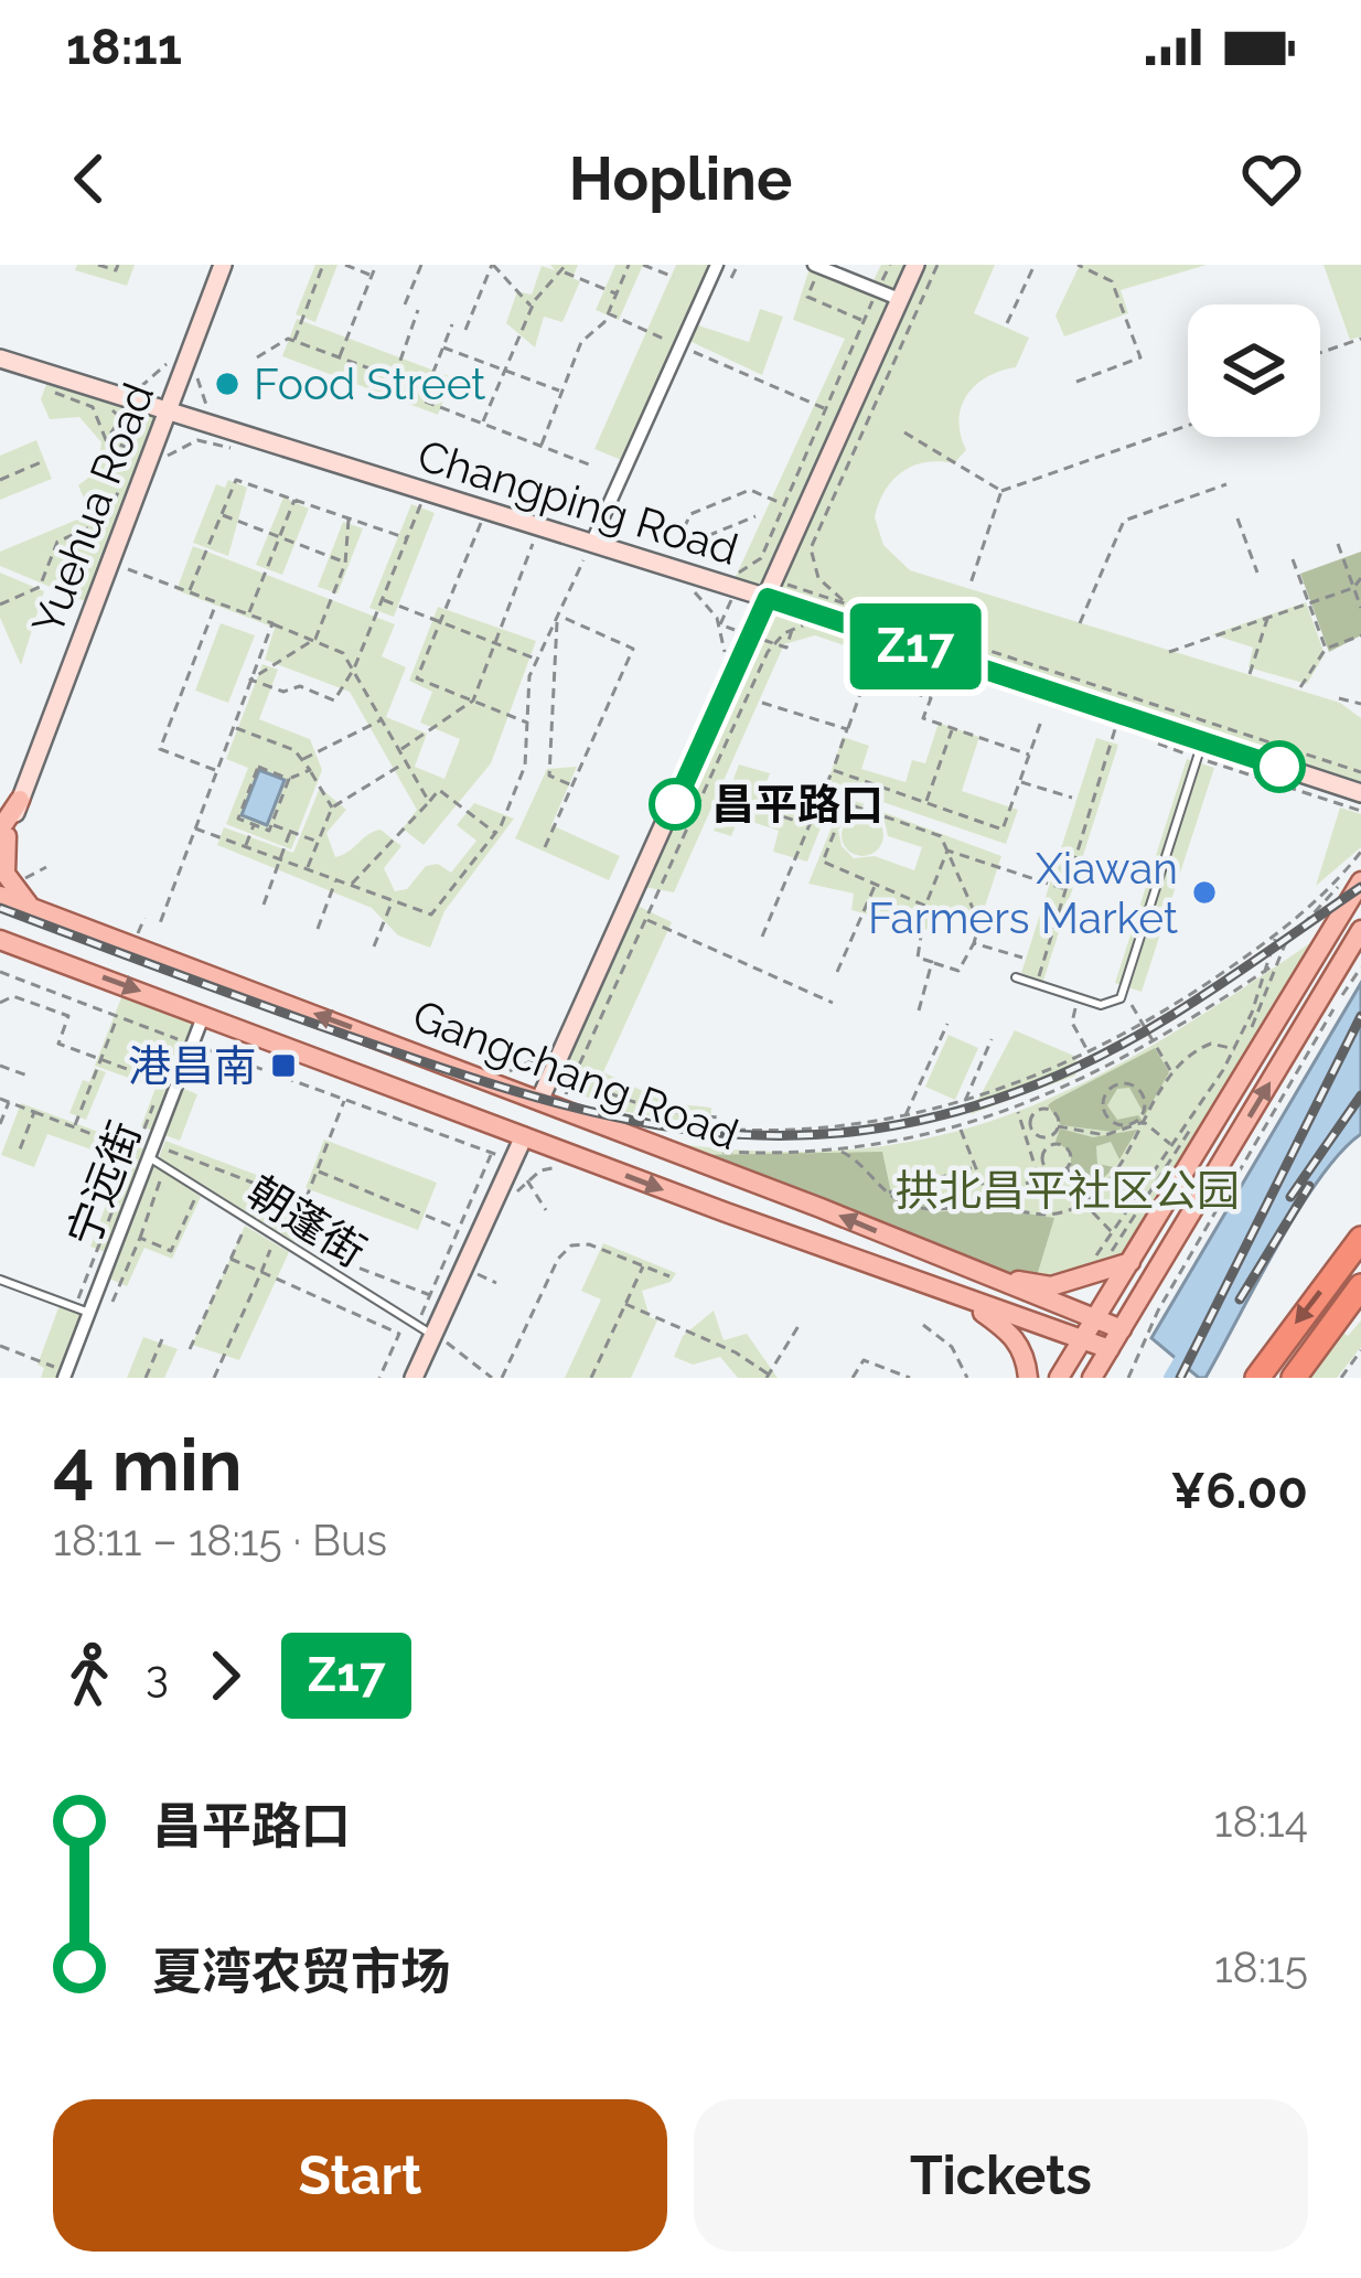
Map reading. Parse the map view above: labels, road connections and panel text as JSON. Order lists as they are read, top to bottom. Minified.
{"streets":{"main road":["Gangchang Road"],"street":["Changping Road","Yuehua Road","宁远街"],"lane":["朝蓬街"]},"crossings":[["Changping Road","Yuehua Road"],["Gangchang Road","宁远街"],["宁远街","朝蓬街"]],"parks":["拱北昌平社区公园"],"places":{"other":["Food Street","昌平路口","Xiawan Farmers Market"],"transit":["港昌南"]},"lines":["bus line Z17"],"page":{"status":"18:11","header":"Hopline","on_map":"Z17","heading":["4 min","18:11 – 18:15 · Bus","¥6.00"],"legs":["3","Z17"],"list":[{"name":"昌平路口","value":"18:14"},{"name":"夏湾农贸市场","value":"18:15"}],"buttons":["Start","Tickets"]}}
